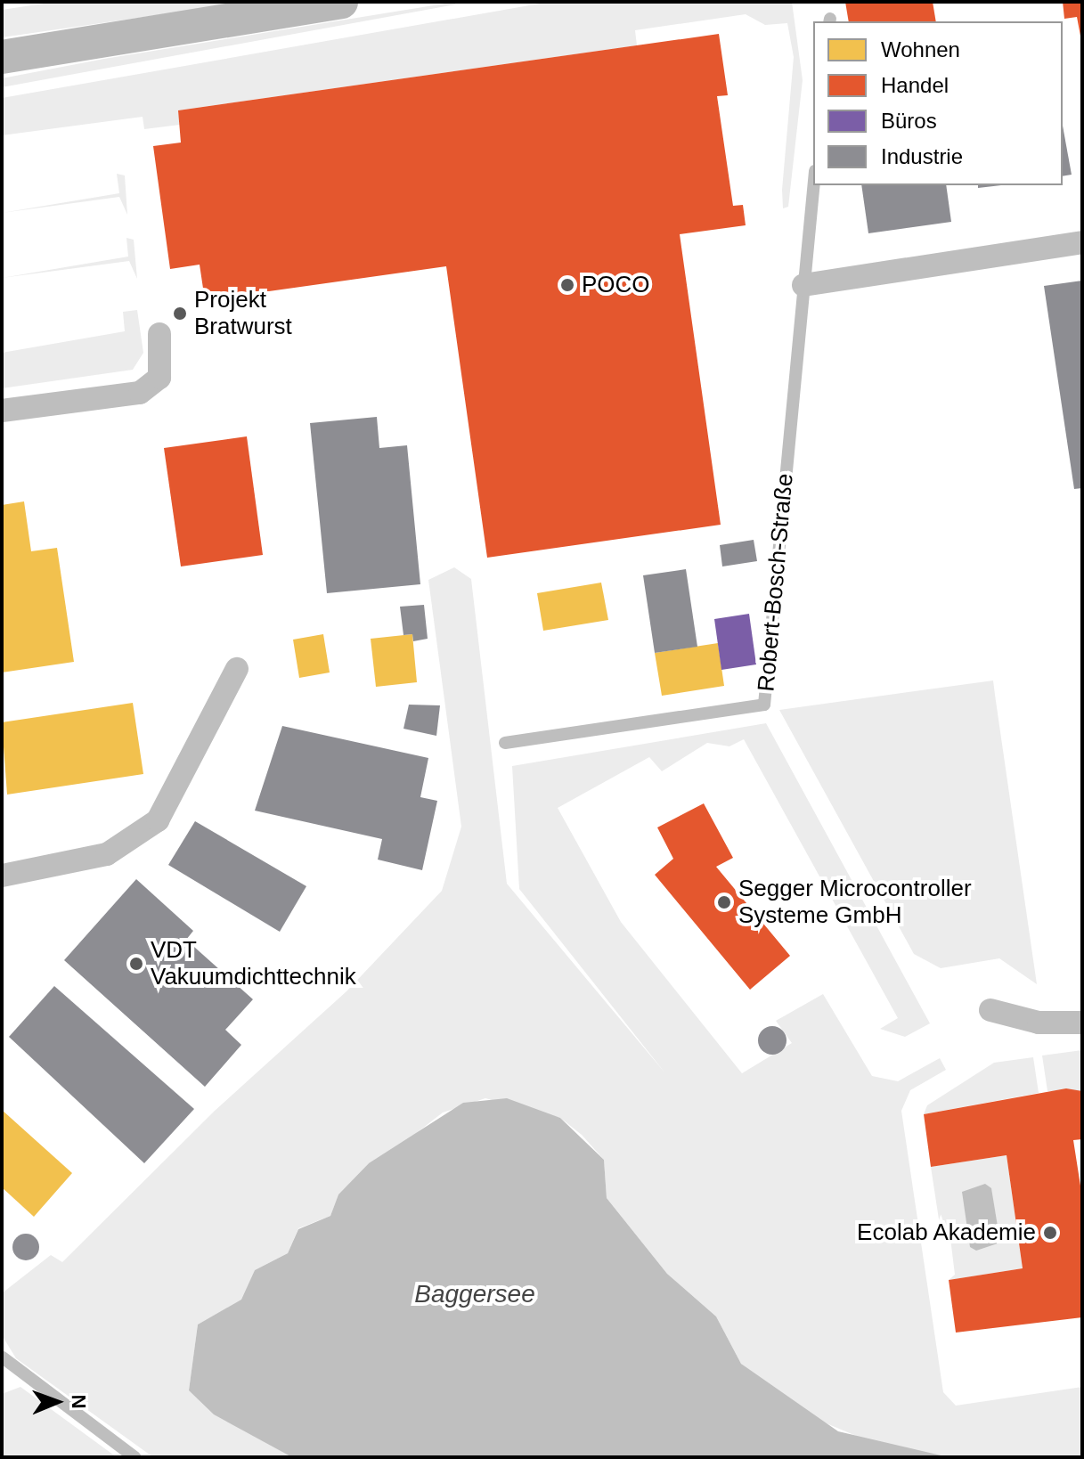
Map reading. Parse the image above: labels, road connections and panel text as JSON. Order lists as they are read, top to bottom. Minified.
{"streets":{"lane":["Robert-Bosch-Straße"]},"water":["Baggersee"],"places":["POCO","Projekt Bratwurst","Segger Microcontroller Systeme GmbH","VDT Vakuumdichttechnik","Ecolab Akademie"],"legend":["Wohnen","Handel","Büros","Industrie"],"north":"right"}
